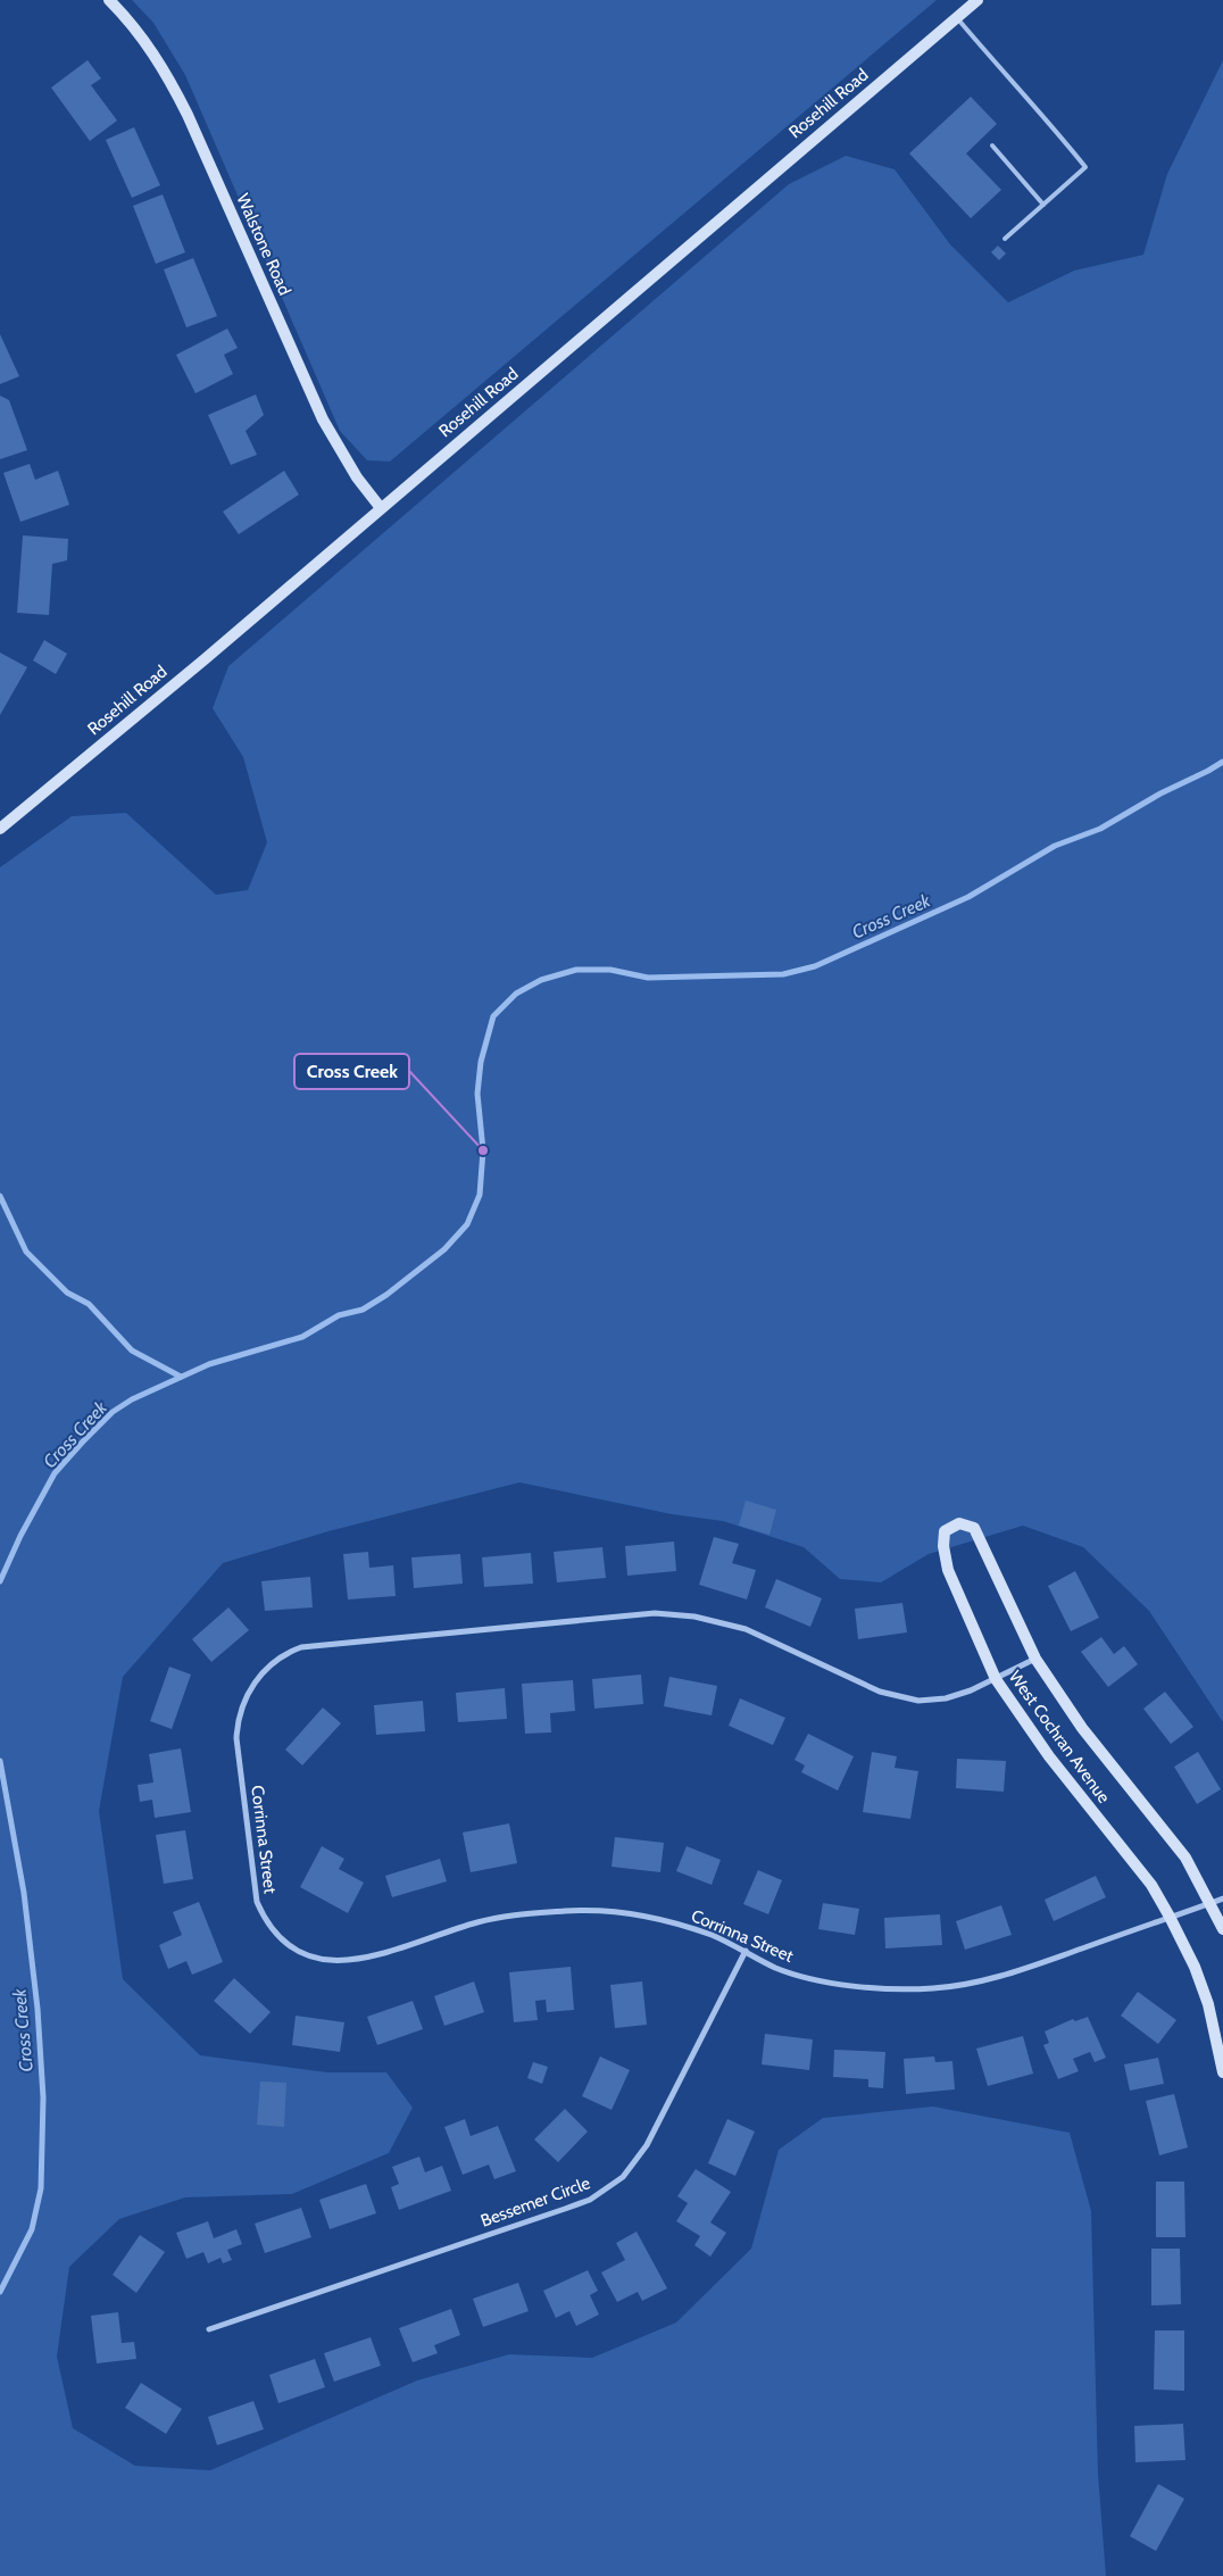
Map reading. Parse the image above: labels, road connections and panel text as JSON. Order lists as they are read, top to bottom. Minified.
{"streets":{"street":["Rosehill Road","Walstone Road","West Cochran Avenue","Corrinna Street","Bessemer Circle"]},"crossings":[["Rosehill Road","Walstone Road"],["West Cochran Avenue","Corrinna Street"],["Corrinna Street","Bessemer Circle"]],"water":["Cross Creek"],"places":["Cross Creek"]}
